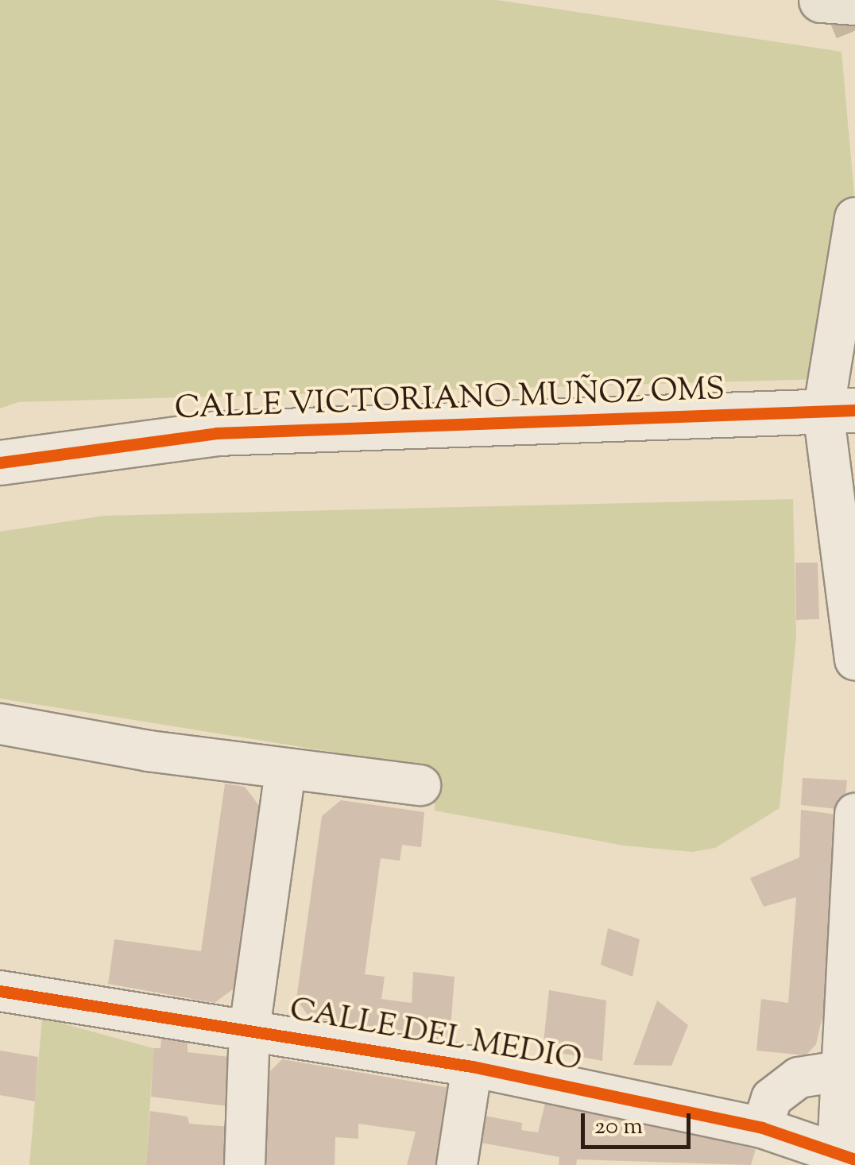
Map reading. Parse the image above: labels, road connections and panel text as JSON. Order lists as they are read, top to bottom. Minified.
{"streets":{"street":["CALLE VICTORIANO MUÑOZ OMS","CALLE DEL MEDIO"]},"scale_bar":"20 m"}
